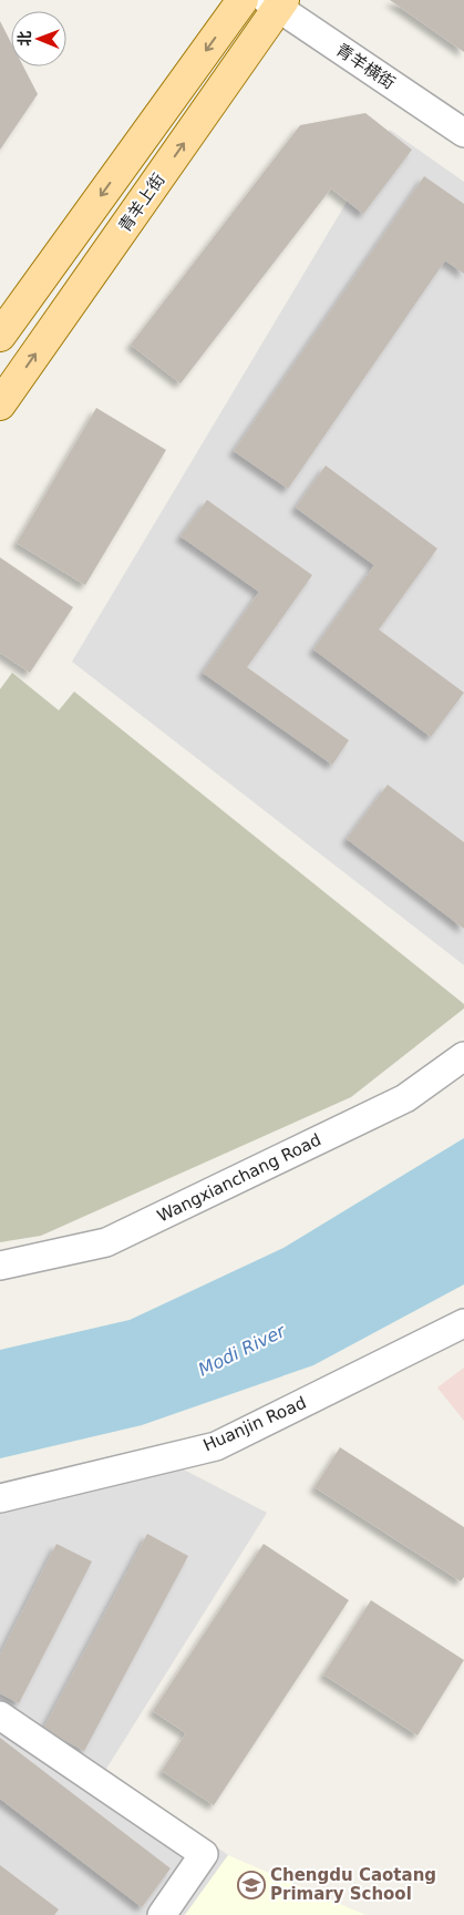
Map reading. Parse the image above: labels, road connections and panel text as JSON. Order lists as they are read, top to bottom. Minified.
{"streets":{"main road":["青羊上街"],"street":["青羊横街","Wangxianchang Road","Huanjin Road"]},"crossings":[["青羊横街","青羊上街"]],"water":["Modi River"],"places":{"school or university":["Chengdu Caotang Primary School"]},"north":"left"}
